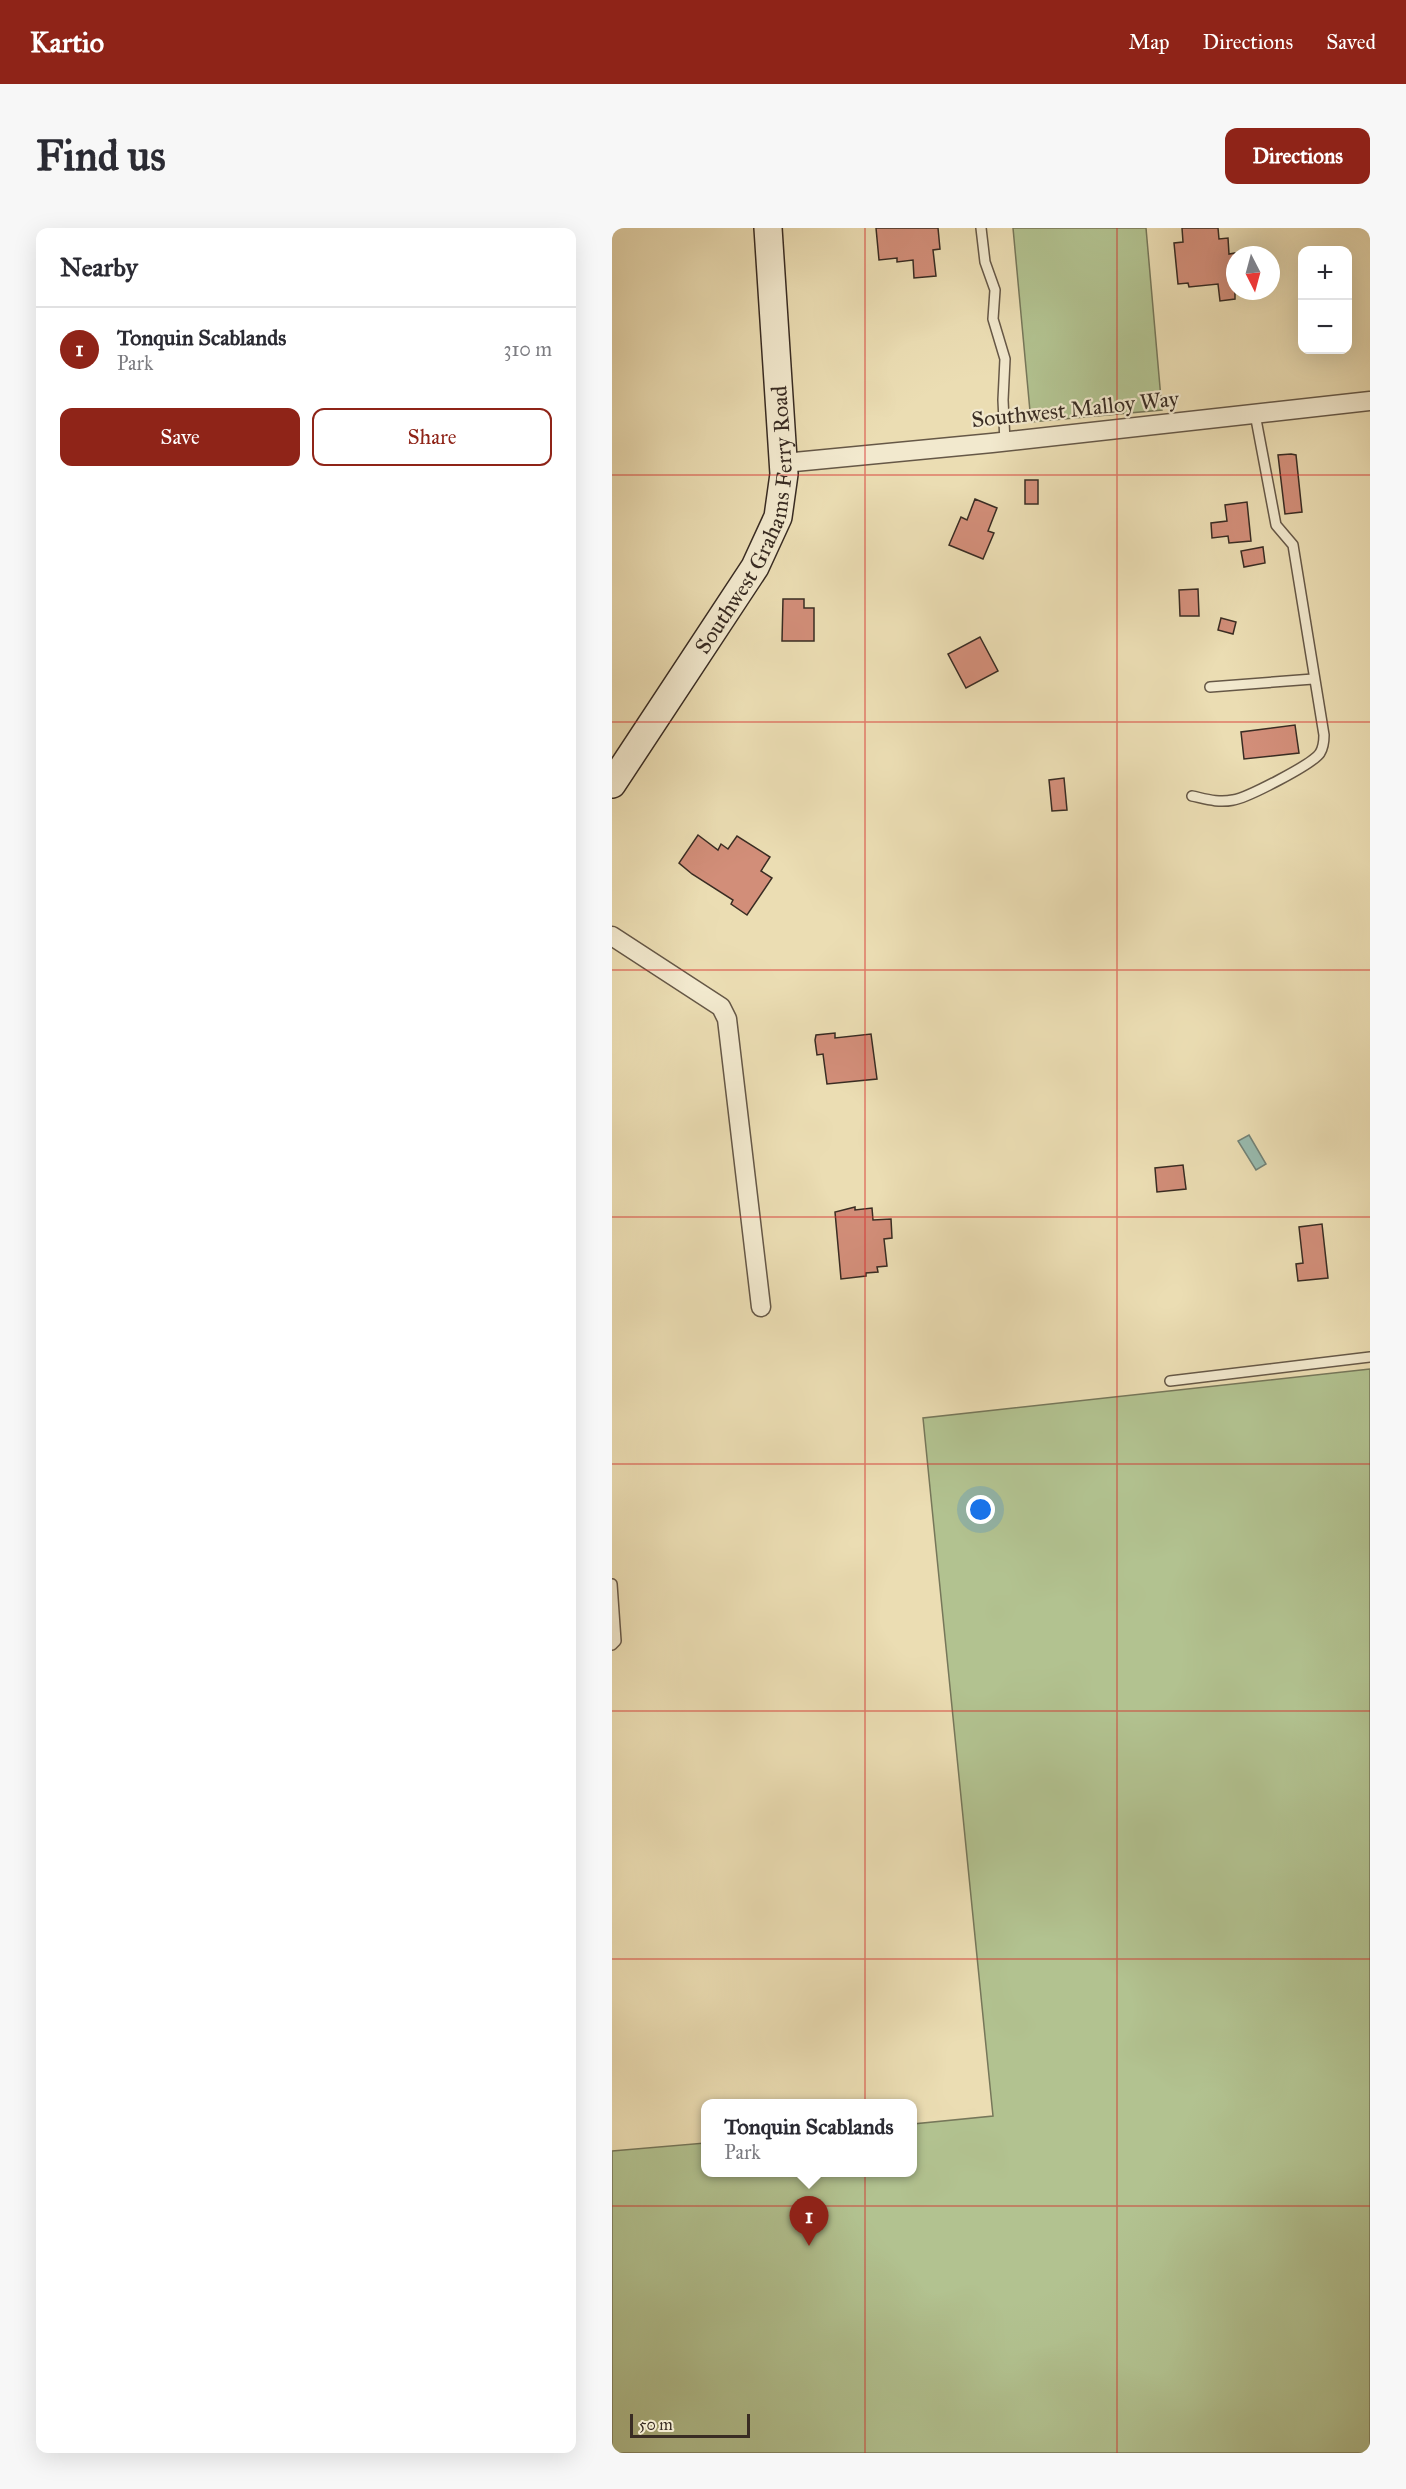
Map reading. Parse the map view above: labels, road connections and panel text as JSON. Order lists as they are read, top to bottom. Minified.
{"streets":{"main road":["Southwest Grahams Ferry Road"],"street":["Southwest Malloy Way"]},"crossings":[["Southwest Malloy Way","Southwest Grahams Ferry Road"]],"scale_bar":"50 m","north":"bottom","page":{"header":"Kartio","nav":["Map","Directions","Saved"],"buttons":["Directions",["Save","Share"]],"title":"Find us","heading":"Nearby","map_buttons":["+","−"],"list":[{"mark":"1","name":"Tonquin Scablands","note":"Park","value":"310 m"}],"popup":["Tonquin Scablands","Park"],"pins":"1","scale":"50 m"}}
